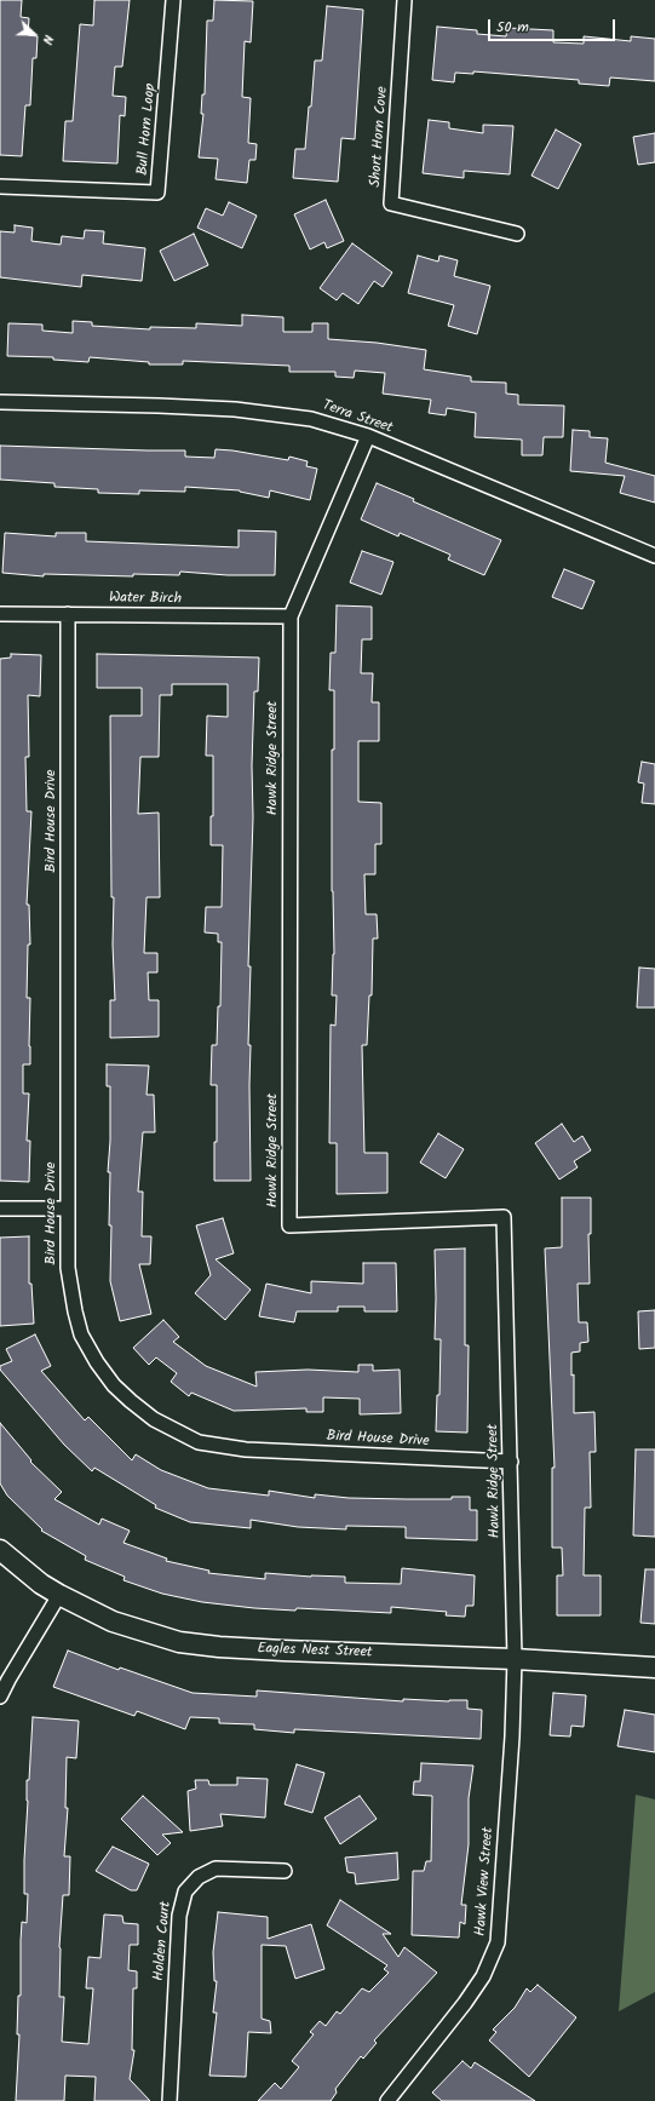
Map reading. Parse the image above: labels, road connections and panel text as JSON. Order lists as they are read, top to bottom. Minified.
{"streets":{"street":["Bull Horn Loop","Short Horn Cove","Terra Street","Water Birch","Hawk Ridge Street","Bird House Drive","Eagles Nest Street","Hawk View Street","Holden Court"]},"crossings":[["Terra Street","Hawk Ridge Street"],["Water Birch","Hawk Ridge Street"],["Water Birch","Bird House Drive"],["Hawk Ridge Street","Bird House Drive"],["Hawk Ridge Street","Eagles Nest Street"],["Hawk Ridge Street","Hawk View Street"],["Eagles Nest Street","Hawk View Street"]],"scale_bar":"50 m","north":"right"}
